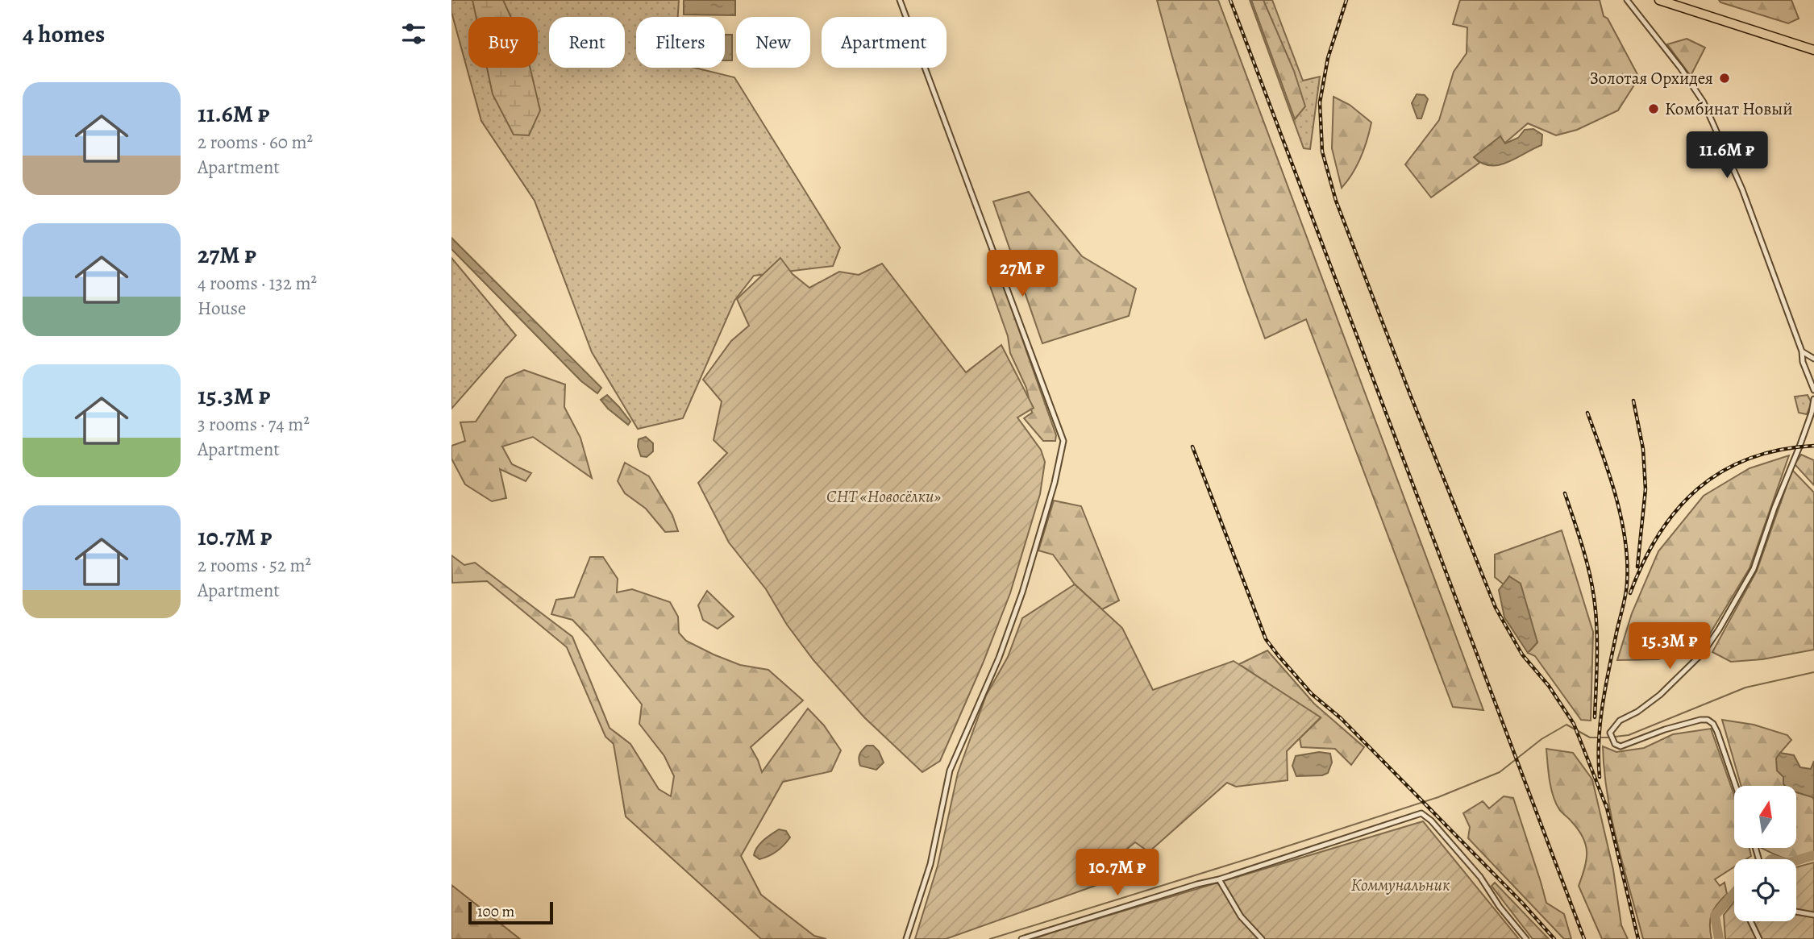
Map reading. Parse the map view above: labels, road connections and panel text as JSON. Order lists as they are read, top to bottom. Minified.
{"parks":["СНТ «Новосёлки»","Коммунальник"],"places":["Золотая Орхидея","Комбинат Новый"],"scale_bar":"100 m","north":"top","page":{"heading":"4 homes","chip":["Buy","Rent","Filters","New","Apartment"],"list":[{"name":"11.6M ₽","note":"2 rooms · 60 m² · Apartment"},{"name":"27M ₽","note":"4 rooms · 132 m² · House"},{"name":"15.3M ₽","note":"3 rooms · 74 m² · Apartment"},{"name":"10.7M ₽","note":"2 rooms · 52 m² · Apartment"}],"price":["11.6M ₽","27M ₽","15.3M ₽","10.7M ₽"],"scale":"100 m"}}
